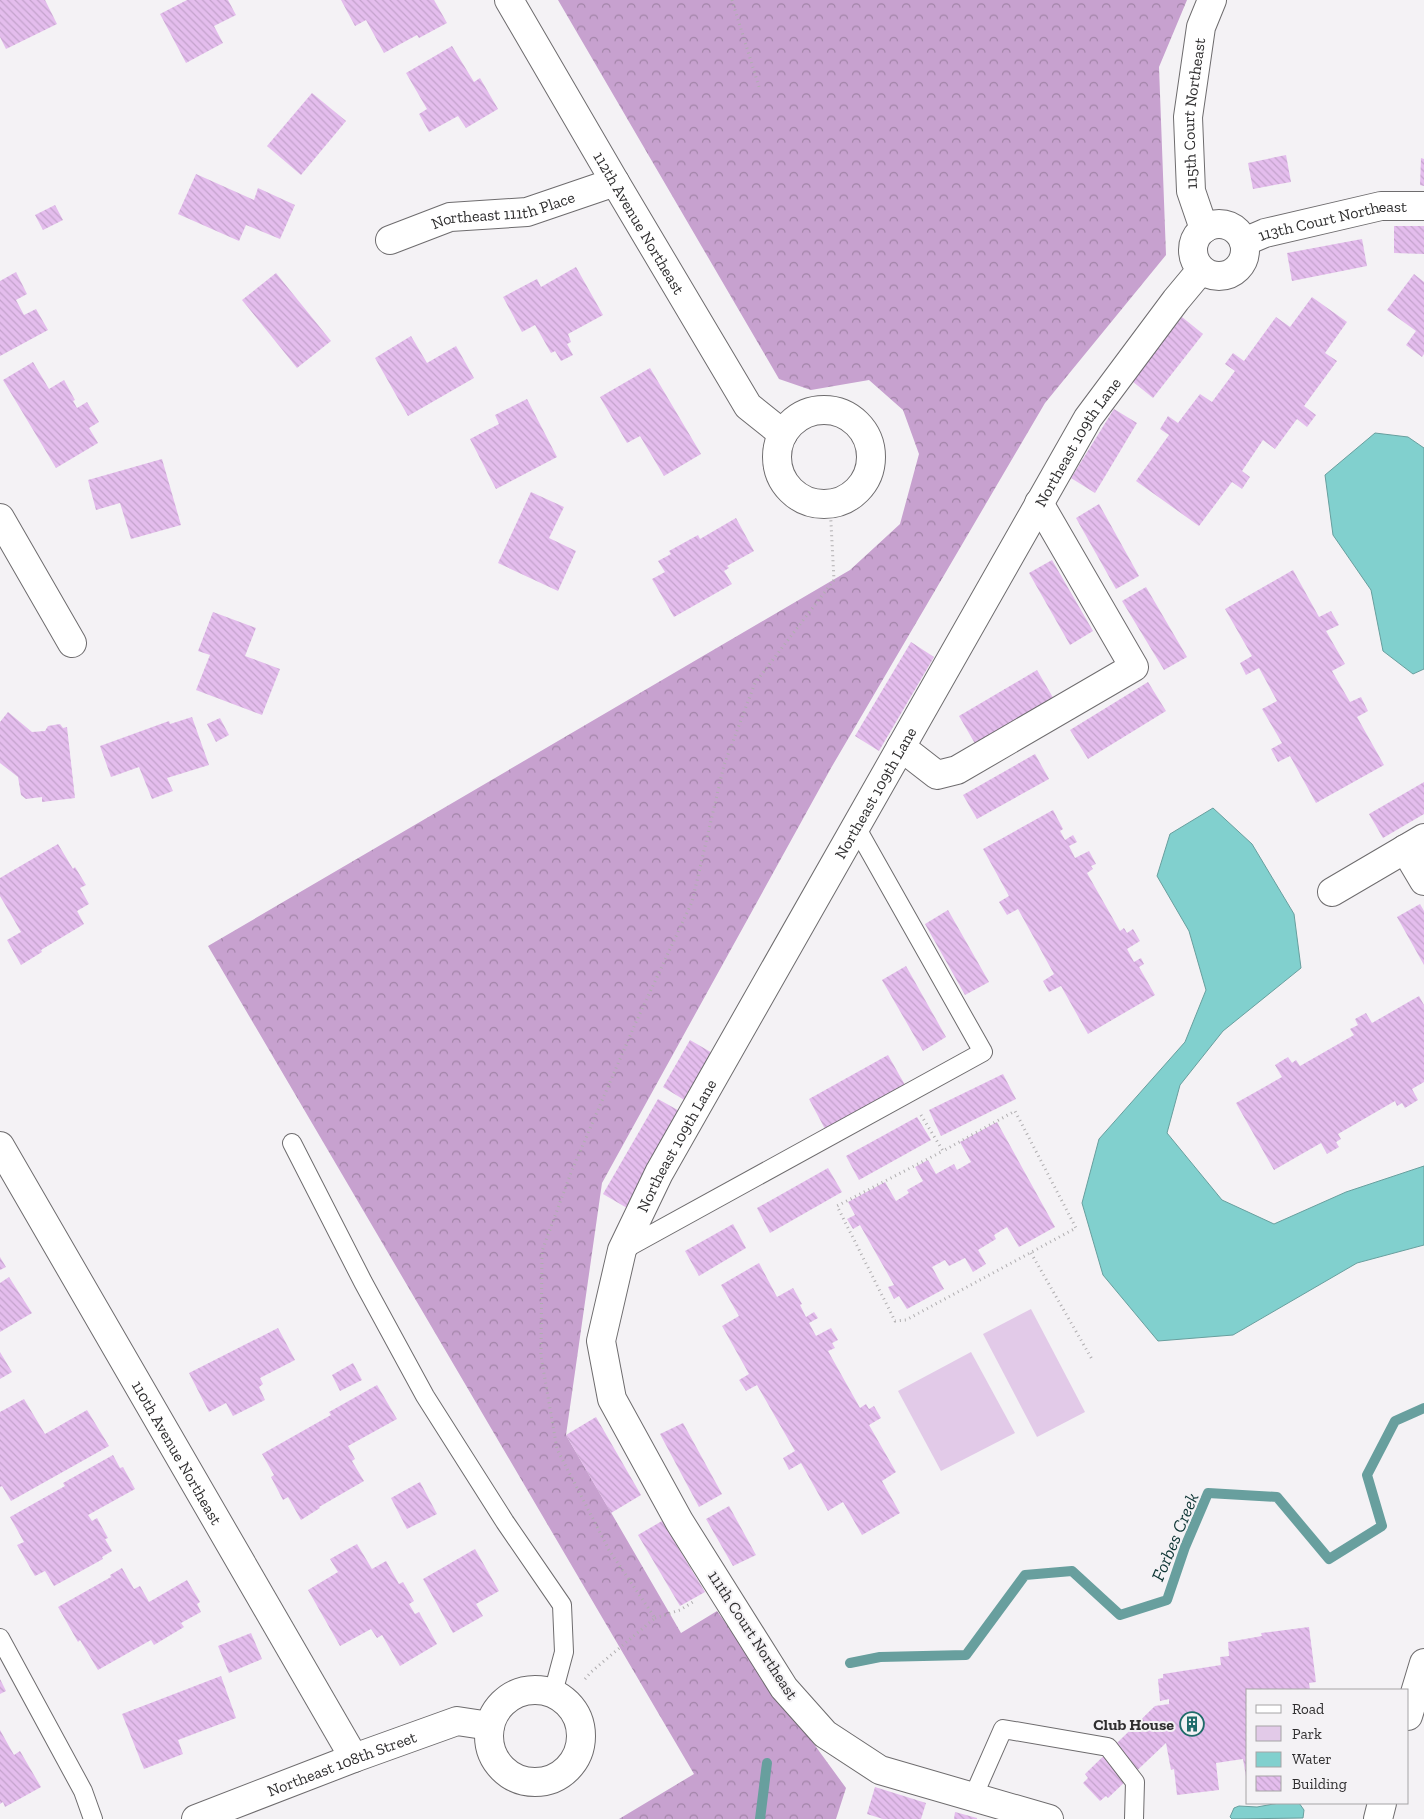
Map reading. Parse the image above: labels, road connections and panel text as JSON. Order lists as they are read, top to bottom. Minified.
{"streets":{"street":["115th Court Northeast","Northeast 111th Place","113th Court Northeast","112th Avenue Northeast","Northeast 109th Lane","110th Avenue Northeast","111th Court Northeast","Northeast 108th Street"]},"crossings":[["115th Court Northeast","113th Court Northeast"],["115th Court Northeast","Northeast 109th Lane"],["Northeast 111th Place","112th Avenue Northeast"],["113th Court Northeast","Northeast 109th Lane"],["Northeast 109th Lane","111th Court Northeast"],["110th Avenue Northeast","Northeast 108th Street"]],"water":["Forbes Creek"],"places":{"building":["Club House"]},"legend":["Road","Park","Water","Building"]}
